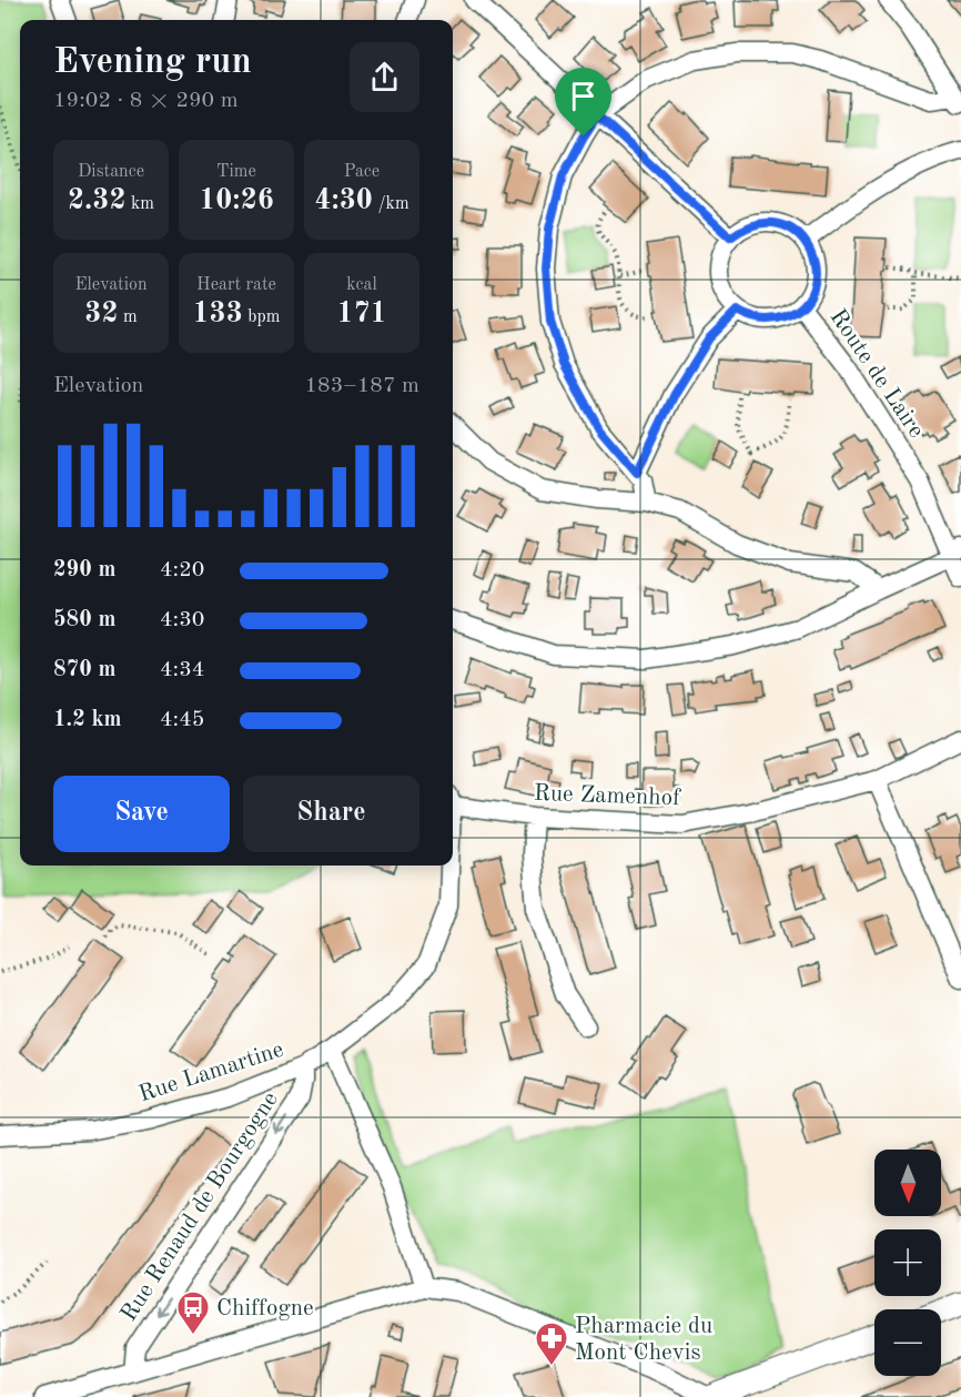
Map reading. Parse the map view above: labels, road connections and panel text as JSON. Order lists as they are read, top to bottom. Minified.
{"streets":{"street":["Route de Laire","Rue Zamenhof","Rue Lamartine","Rue Renaud de Bourgogne"]},"crossings":[["Rue Lamartine","Rue Renaud de Bourgogne"]],"one_way":["Rue Renaud de Bourgogne"],"places":{"bus stop":["Chiffogne"],"pharmacy":["Pharmacie du Mont Chevis"]},"north":"bottom","page":{"heading":["Evening run","19:02 · 8 × 290 m"],"stats":[["Distance","2.32 km"],["Time","10:26"],["Pace","4:30 /km"],["Elevation","32 m"],["Heart rate","133 bpm"],["kcal","171"]],"chart":["Elevation","183–187 m"],"list":[{"name":"290 m","note":"4:20"},{"name":"580 m","note":"4:30"},{"name":"870 m","note":"4:34"},{"name":"1.2 km","note":"4:45"}],"buttons":["Save","Share"],"map_buttons":["+","−"]}}
